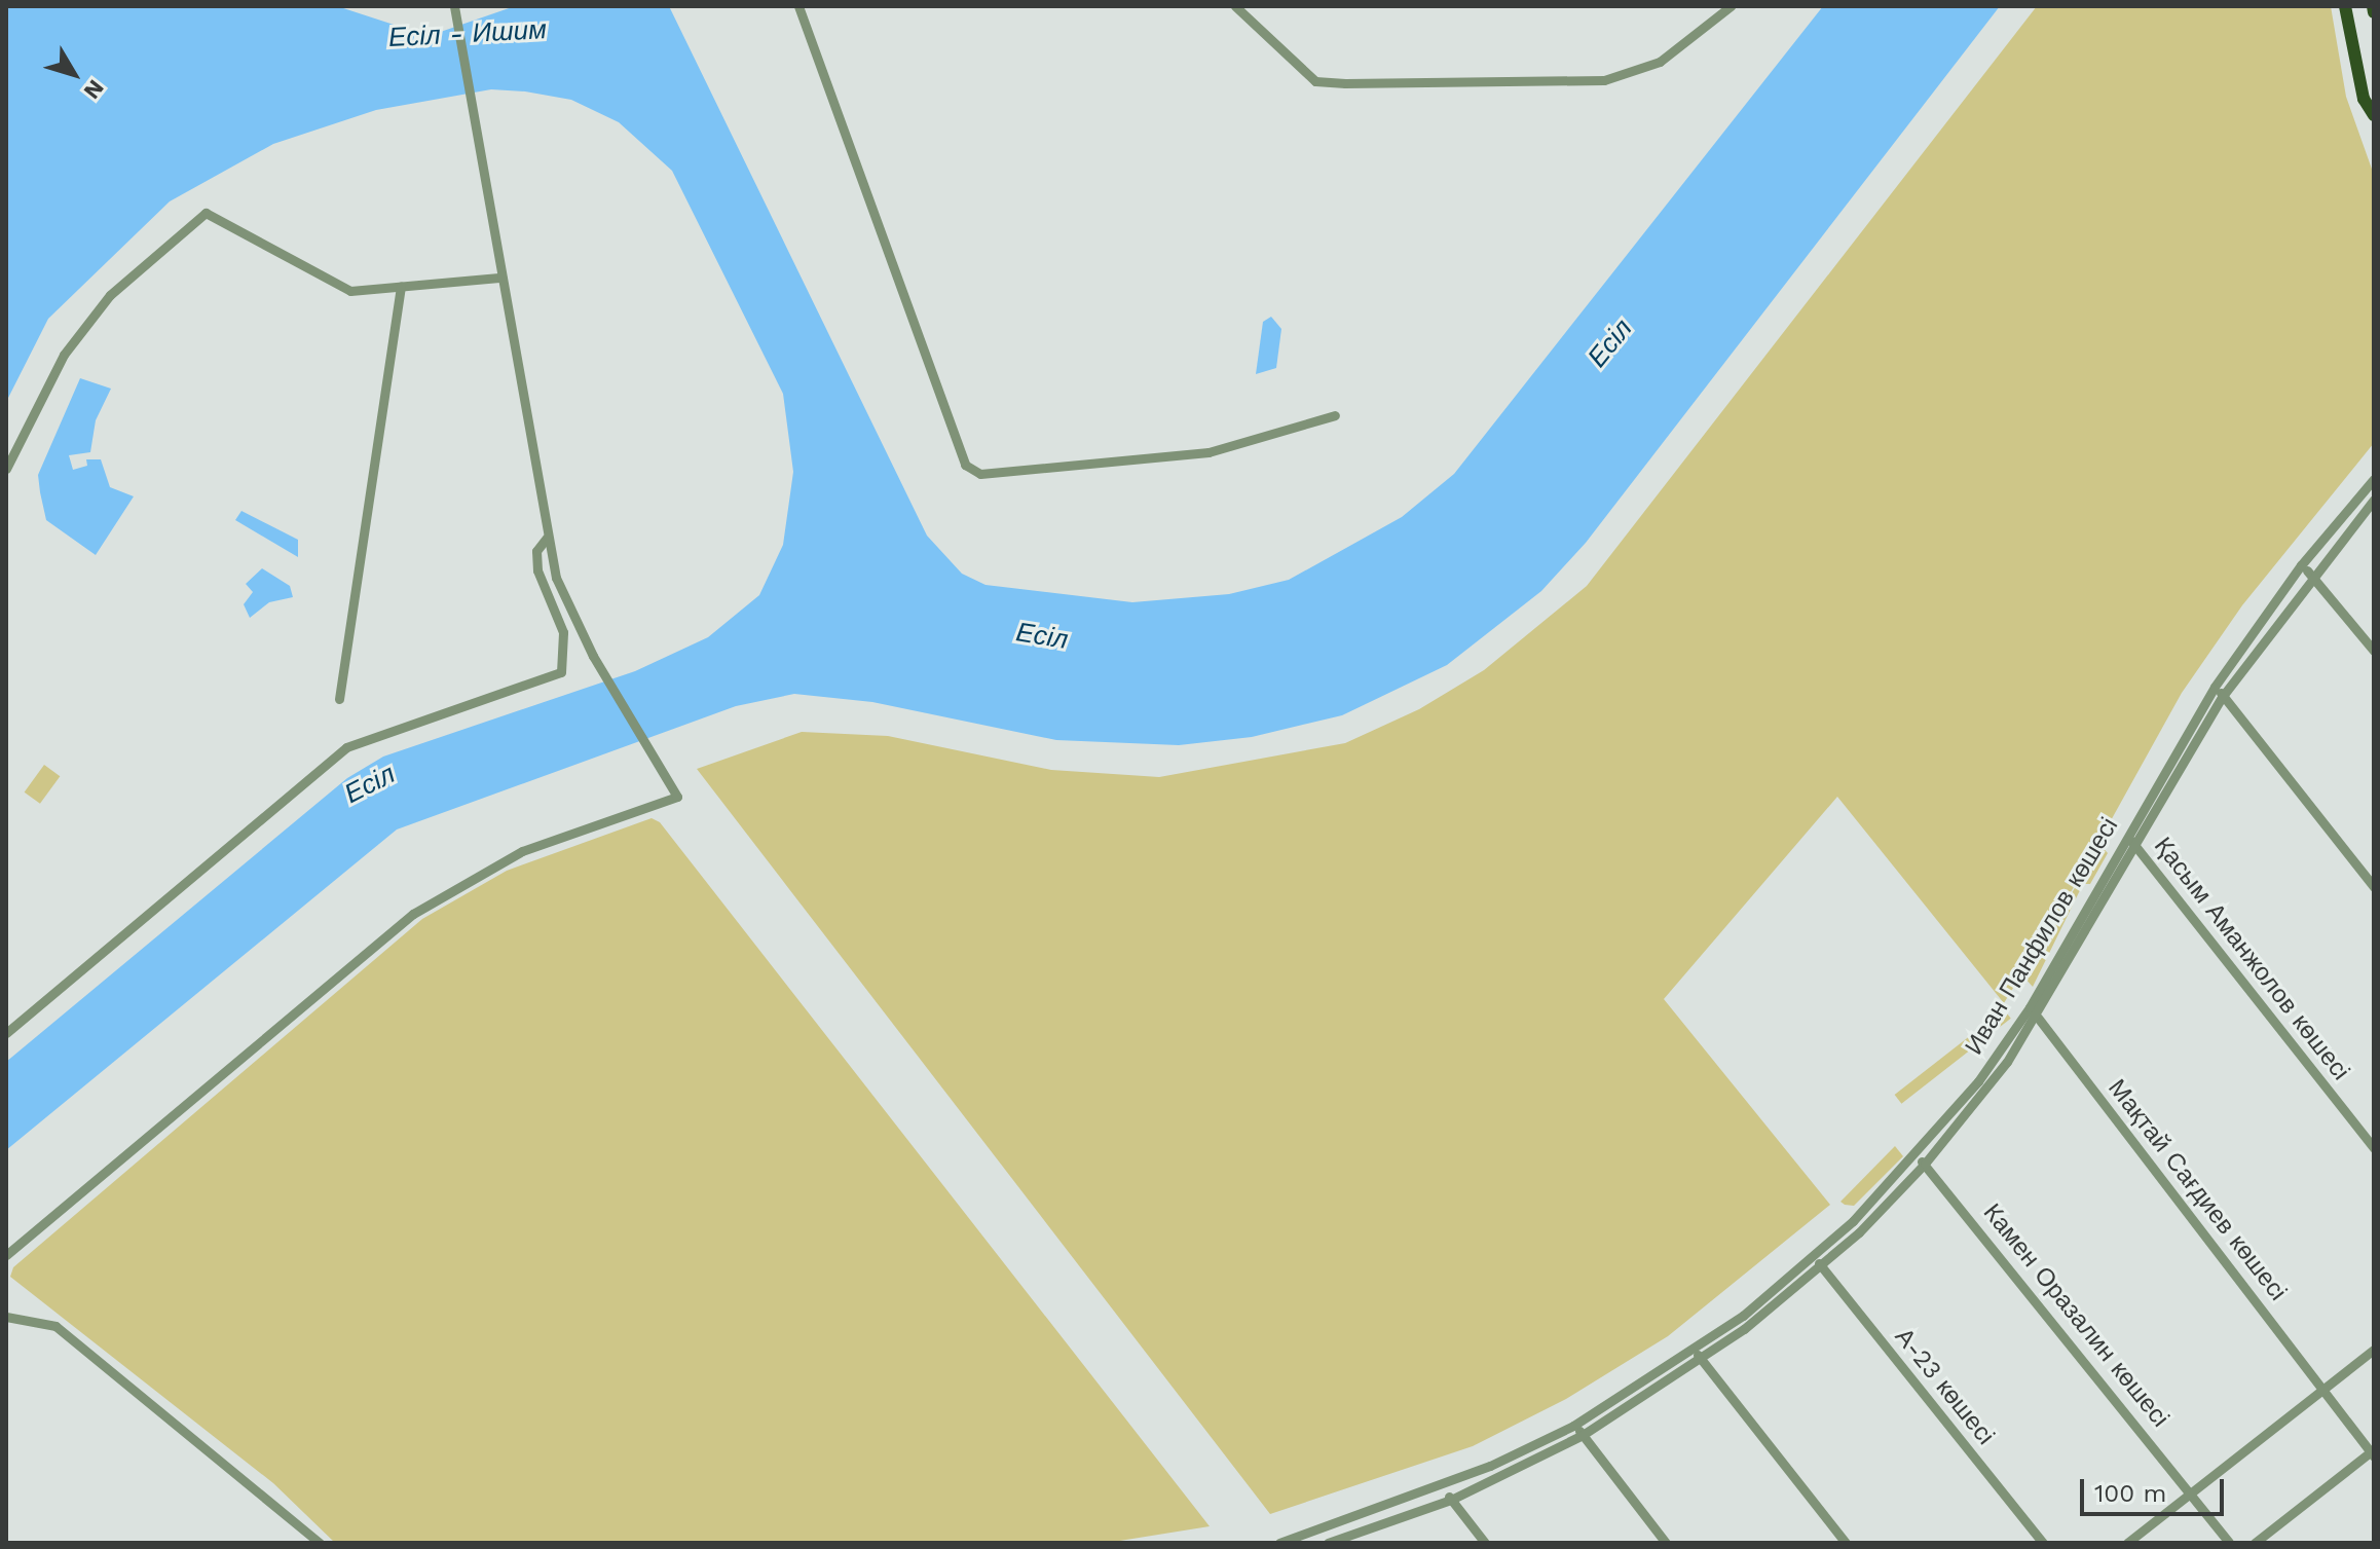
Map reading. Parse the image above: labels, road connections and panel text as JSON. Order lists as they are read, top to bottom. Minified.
{"streets":{"street":["Иван Панфилов көшесі","Қасым Аманжолов көшесі","Мақтай Сағдиев көшесі","Камен Оразалин көшесі","А-23 көшесі"]},"crossings":[["Иван Панфилов көшесі","Қасым Аманжолов көшесі"],["Иван Панфилов көшесі","Мақтай Сағдиев көшесі"],["Иван Панфилов көшесі","Камен Оразалин көшесі"],["Иван Панфилов көшесі","А-23 көшесі"]],"water":["Есіл - Ишим","Есіл"],"scale_bar":"100 m","north":"bottom right"}
